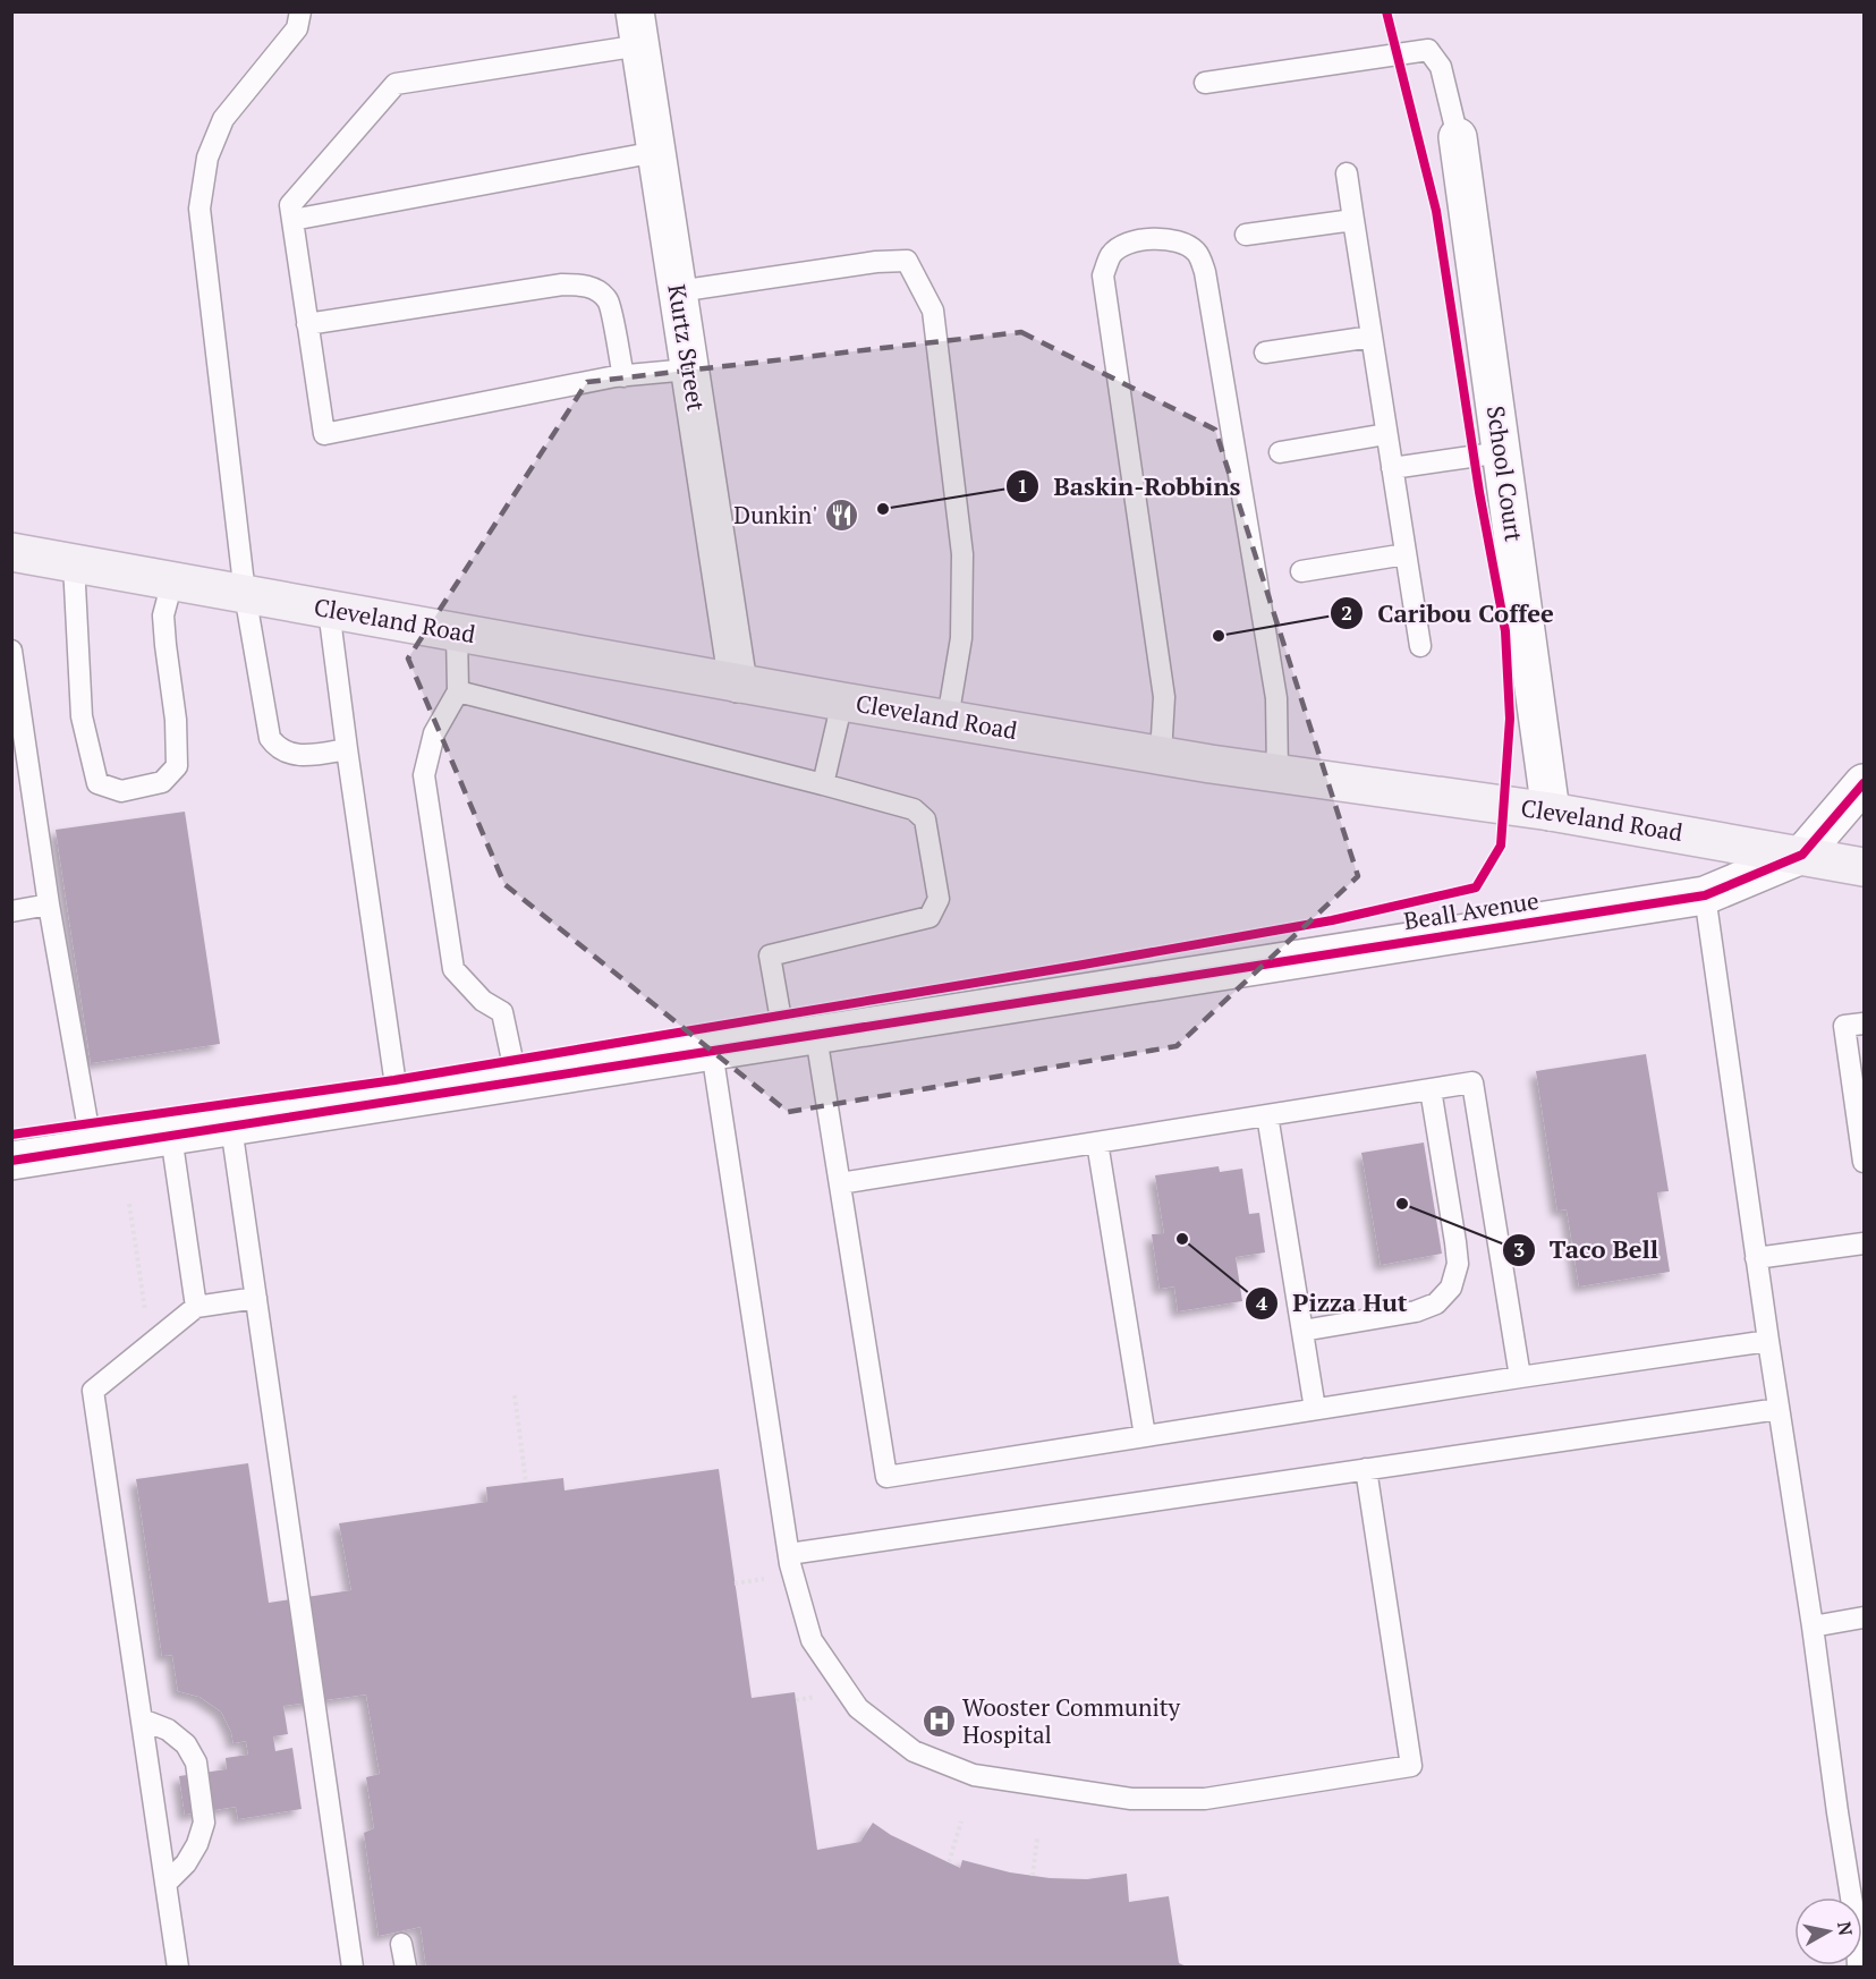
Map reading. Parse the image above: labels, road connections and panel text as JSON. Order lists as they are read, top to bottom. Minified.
{"streets":{"main road":["Cleveland Road"],"street":["Kurtz Street","School Court","Beall Avenue"]},"crossings":[["Kurtz Street","Cleveland Road"],["School Court","Cleveland Road"],["Cleveland Road","Beall Avenue"]],"places":{"other":["Baskin-Robbins","Caribou Coffee","Taco Bell","Pizza Hut"],"restaurant":["Dunkin'"],"hospital":["Wooster Community Hospital"]},"north":"right"}
